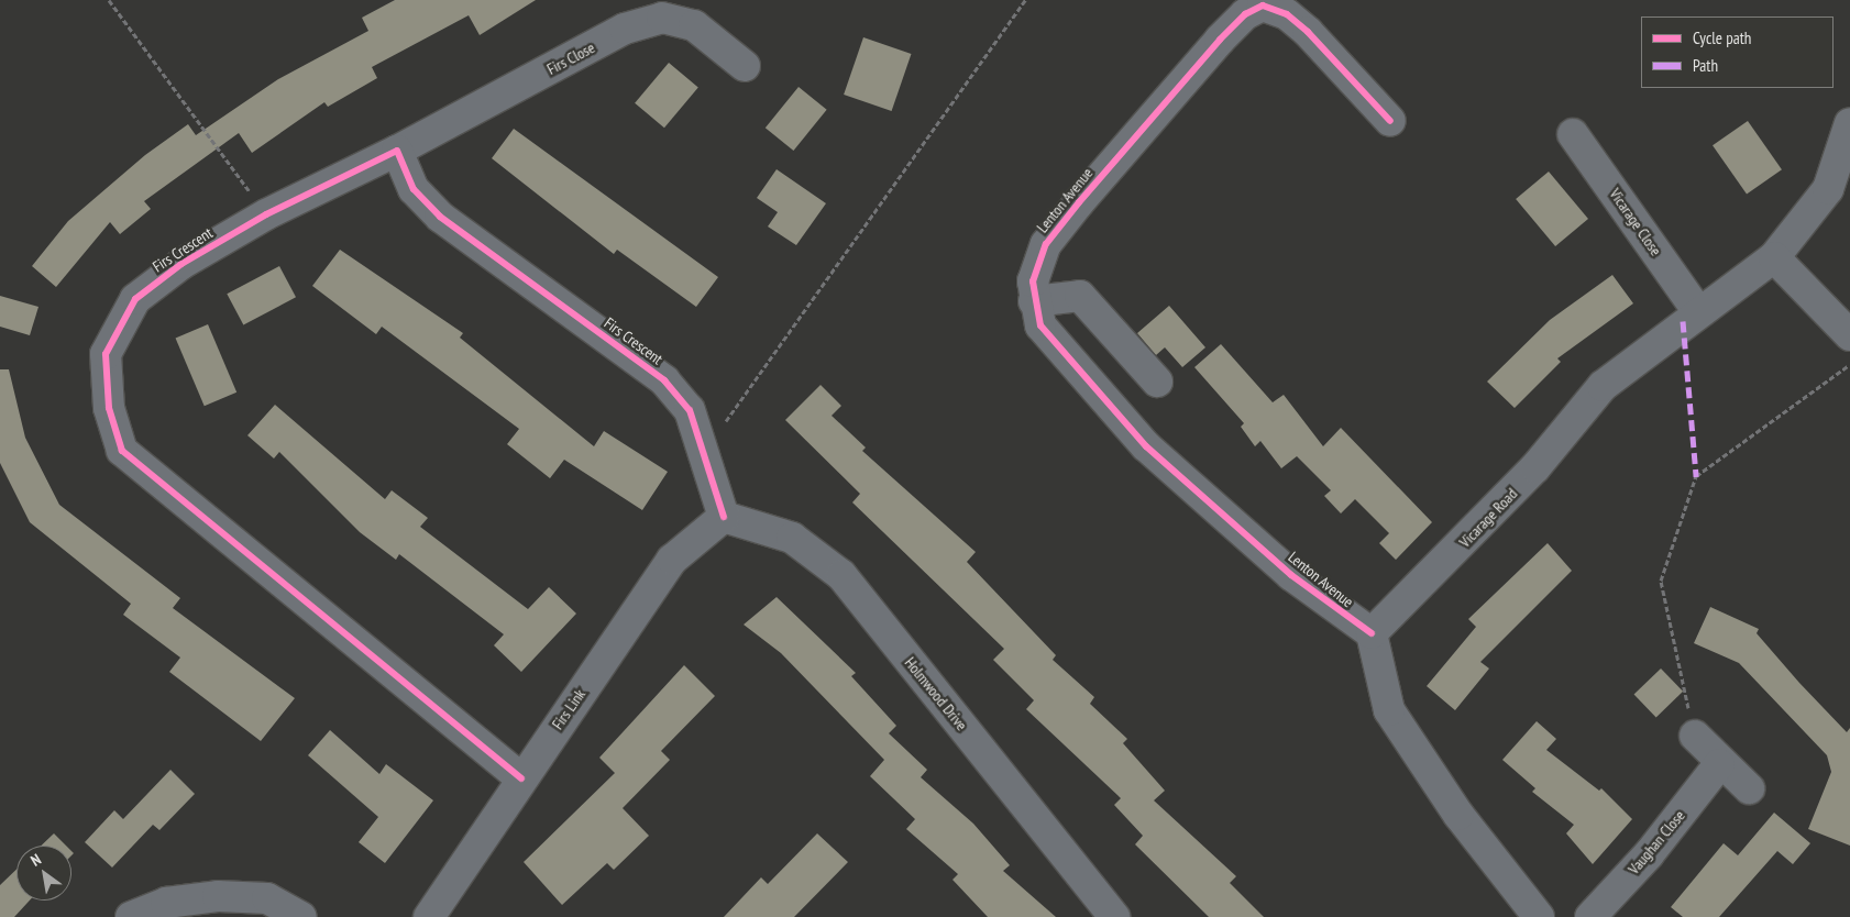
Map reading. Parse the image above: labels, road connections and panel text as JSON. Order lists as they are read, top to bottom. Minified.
{"streets":{"street":["Firs Close","Lenton Avenue","Vicarage Close","Firs Crescent","Vicarage Road","Holmwood Drive","Firs Link","Vaughan Close"]},"crossings":[["Firs Close","Firs Crescent"],["Lenton Avenue","Vicarage Road"],["Vicarage Close","Vicarage Road"],["Firs Crescent","Holmwood Drive"],["Firs Crescent","Firs Link"],["Holmwood Drive","Firs Link"]],"legend":["Cycle path","Path"],"north":"top left"}
